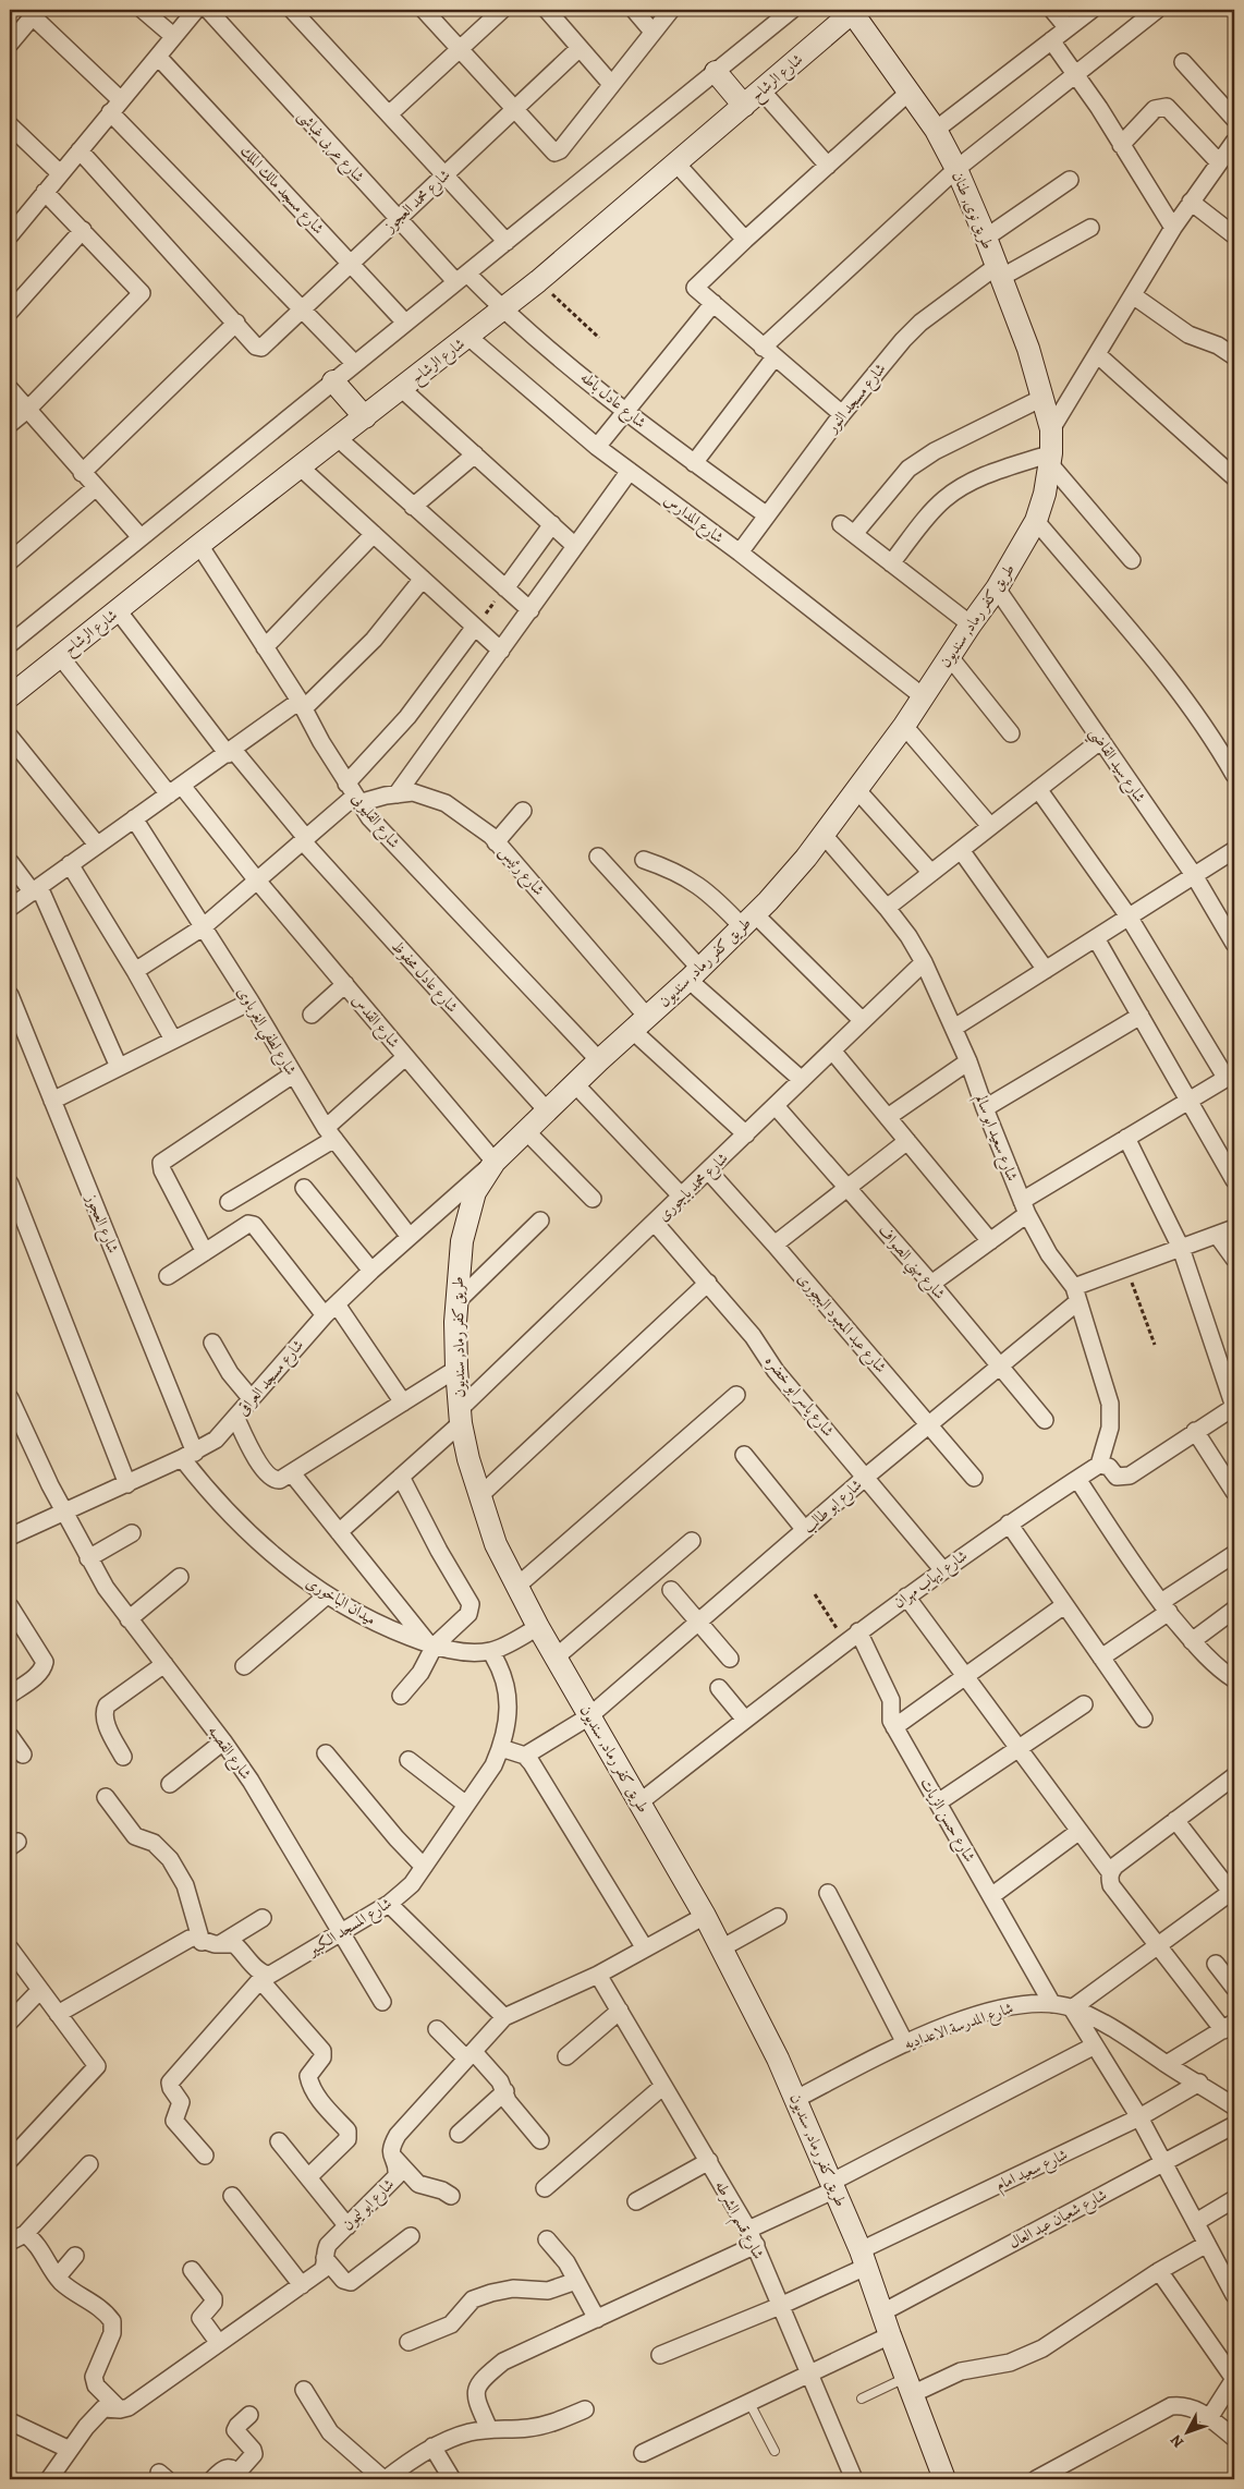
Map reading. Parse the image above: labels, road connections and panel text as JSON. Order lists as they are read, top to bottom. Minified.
{"streets":{"street":["شارع الرشاح","شارع عربى غباشى","شارع مسجد مالك الملك","شارع محمد العجوز","طريق نوى, طنان","شارع مسجد النور","شارع عادل باطه","شارع المدارس","طريق كفر رماد, سنديون","شارع سيد القاضي","شارع القليوبى","شارع رئيس","شارع عادل محفوظ","شارع القدس","شارع لطفي الغرباوى","شارع سعيد ابو سالم","شارع محمد باجورى","شارع العجوز","شارع مهني الصواف","شارع عبد المعبود البجورى","شارع مسجد العراقى","شارع ياسر ابو خضره","شارع ابو طالب","شارع ايهاب مهران","ميدان الباخورى","شارع القصبه","شارع حسن الزيات","شارع المسجد الكبير","شارع المدرسة الاعداديه","شارع سعيد امام","شارع ابو ليمون","شارع شعبان عبد العال","شارع قسم الشرطه"]},"crossings":[["شارع الرشاح","طريق نوى, طنان"],["شارع الرشاح","شارع عادل باطه"],["شارع الرشاح","شارع المدارس"],["شارع الرشاح","شارع القليوبى"],["شارع الرشاح","شارع عادل محفوظ"],["شارع الرشاح","شارع القدس"],["شارع عربى غباشى","شارع محمد العجوز"],["شارع عربى غباشى","شارع عادل باطه"],["شارع مسجد مالك الملك","شارع محمد العجوز"],["طريق نوى, طنان","شارع مسجد النور"],["طريق نوى, طنان","طريق كفر رماد, سنديون"],["شارع مسجد النور","شارع عادل باطه"],["شارع مسجد النور","شارع المدارس"],["شارع المدارس","طريق كفر رماد, سنديون"],["طريق كفر رماد, سنديون","شارع سيد القاضي"],["طريق كفر رماد, سنديون","شارع القليوبى"],["طريق كفر رماد, سنديون","شارع رئيس"],["طريق كفر رماد, سنديون","شارع عادل محفوظ"],["طريق كفر رماد, سنديون","شارع القدس"],["طريق كفر رماد, سنديون","شارع سعيد ابو سالم"],["طريق كفر رماد, سنديون","شارع محمد باجورى"],["طريق كفر رماد, سنديون","شارع مسجد العراقى"],["طريق كفر رماد, سنديون","شارع ابو طالب"],["طريق كفر رماد, سنديون","شارع ايهاب مهران"],["طريق كفر رماد, سنديون","ميدان الباخورى"],["طريق كفر رماد, سنديون","شارع المدرسة الاعداديه"],["طريق كفر رماد, سنديون","شارع سعيد امام"],["طريق كفر رماد, سنديون","شارع ابو ليمون"],["طريق كفر رماد, سنديون","شارع شعبان عبد العال"],["شارع القليوبى","شارع رئيس"],["شارع القدس","شارع مسجد العراقى"],["شارع لطفي الغرباوى","شارع مسجد العراقى"],["شارع سعيد ابو سالم","شارع محمد باجورى"],["شارع سعيد ابو سالم","شارع ابو طالب"],["شارع سعيد ابو سالم","شارع ايهاب مهران"],["شارع محمد باجورى","شارع مهني الصواف"],["شارع محمد باجورى","شارع عبد المعبود البجورى"],["شارع محمد باجورى","شارع ياسر ابو خضره"],["شارع العجوز","شارع مسجد العراقى"],["شارع العجوز","ميدان الباخورى"],["شارع مهني الصواف","شارع ابو طالب"],["شارع عبد المعبود البجورى","شارع ابو طالب"],["شارع مسجد العراقى","ميدان الباخورى"],["شارع مسجد العراقى","شارع القصبه"],["شارع ياسر ابو خضره","شارع ابو طالب"],["شارع ياسر ابو خضره","شارع ايهاب مهران"],["شارع ايهاب مهران","شارع حسن الزيات"],["ميدان الباخورى","شارع المسجد الكبير"],["شارع القصبه","شارع المسجد الكبير"],["شارع حسن الزيات","شارع المدرسة الاعداديه"],["شارع المدرسة الاعداديه","شارع سعيد امام"],["شارع سعيد امام","شارع قسم الشرطه"],["شارع ابو ليمون","شارع قسم الشرطه"]],"north":"bottom left"}
